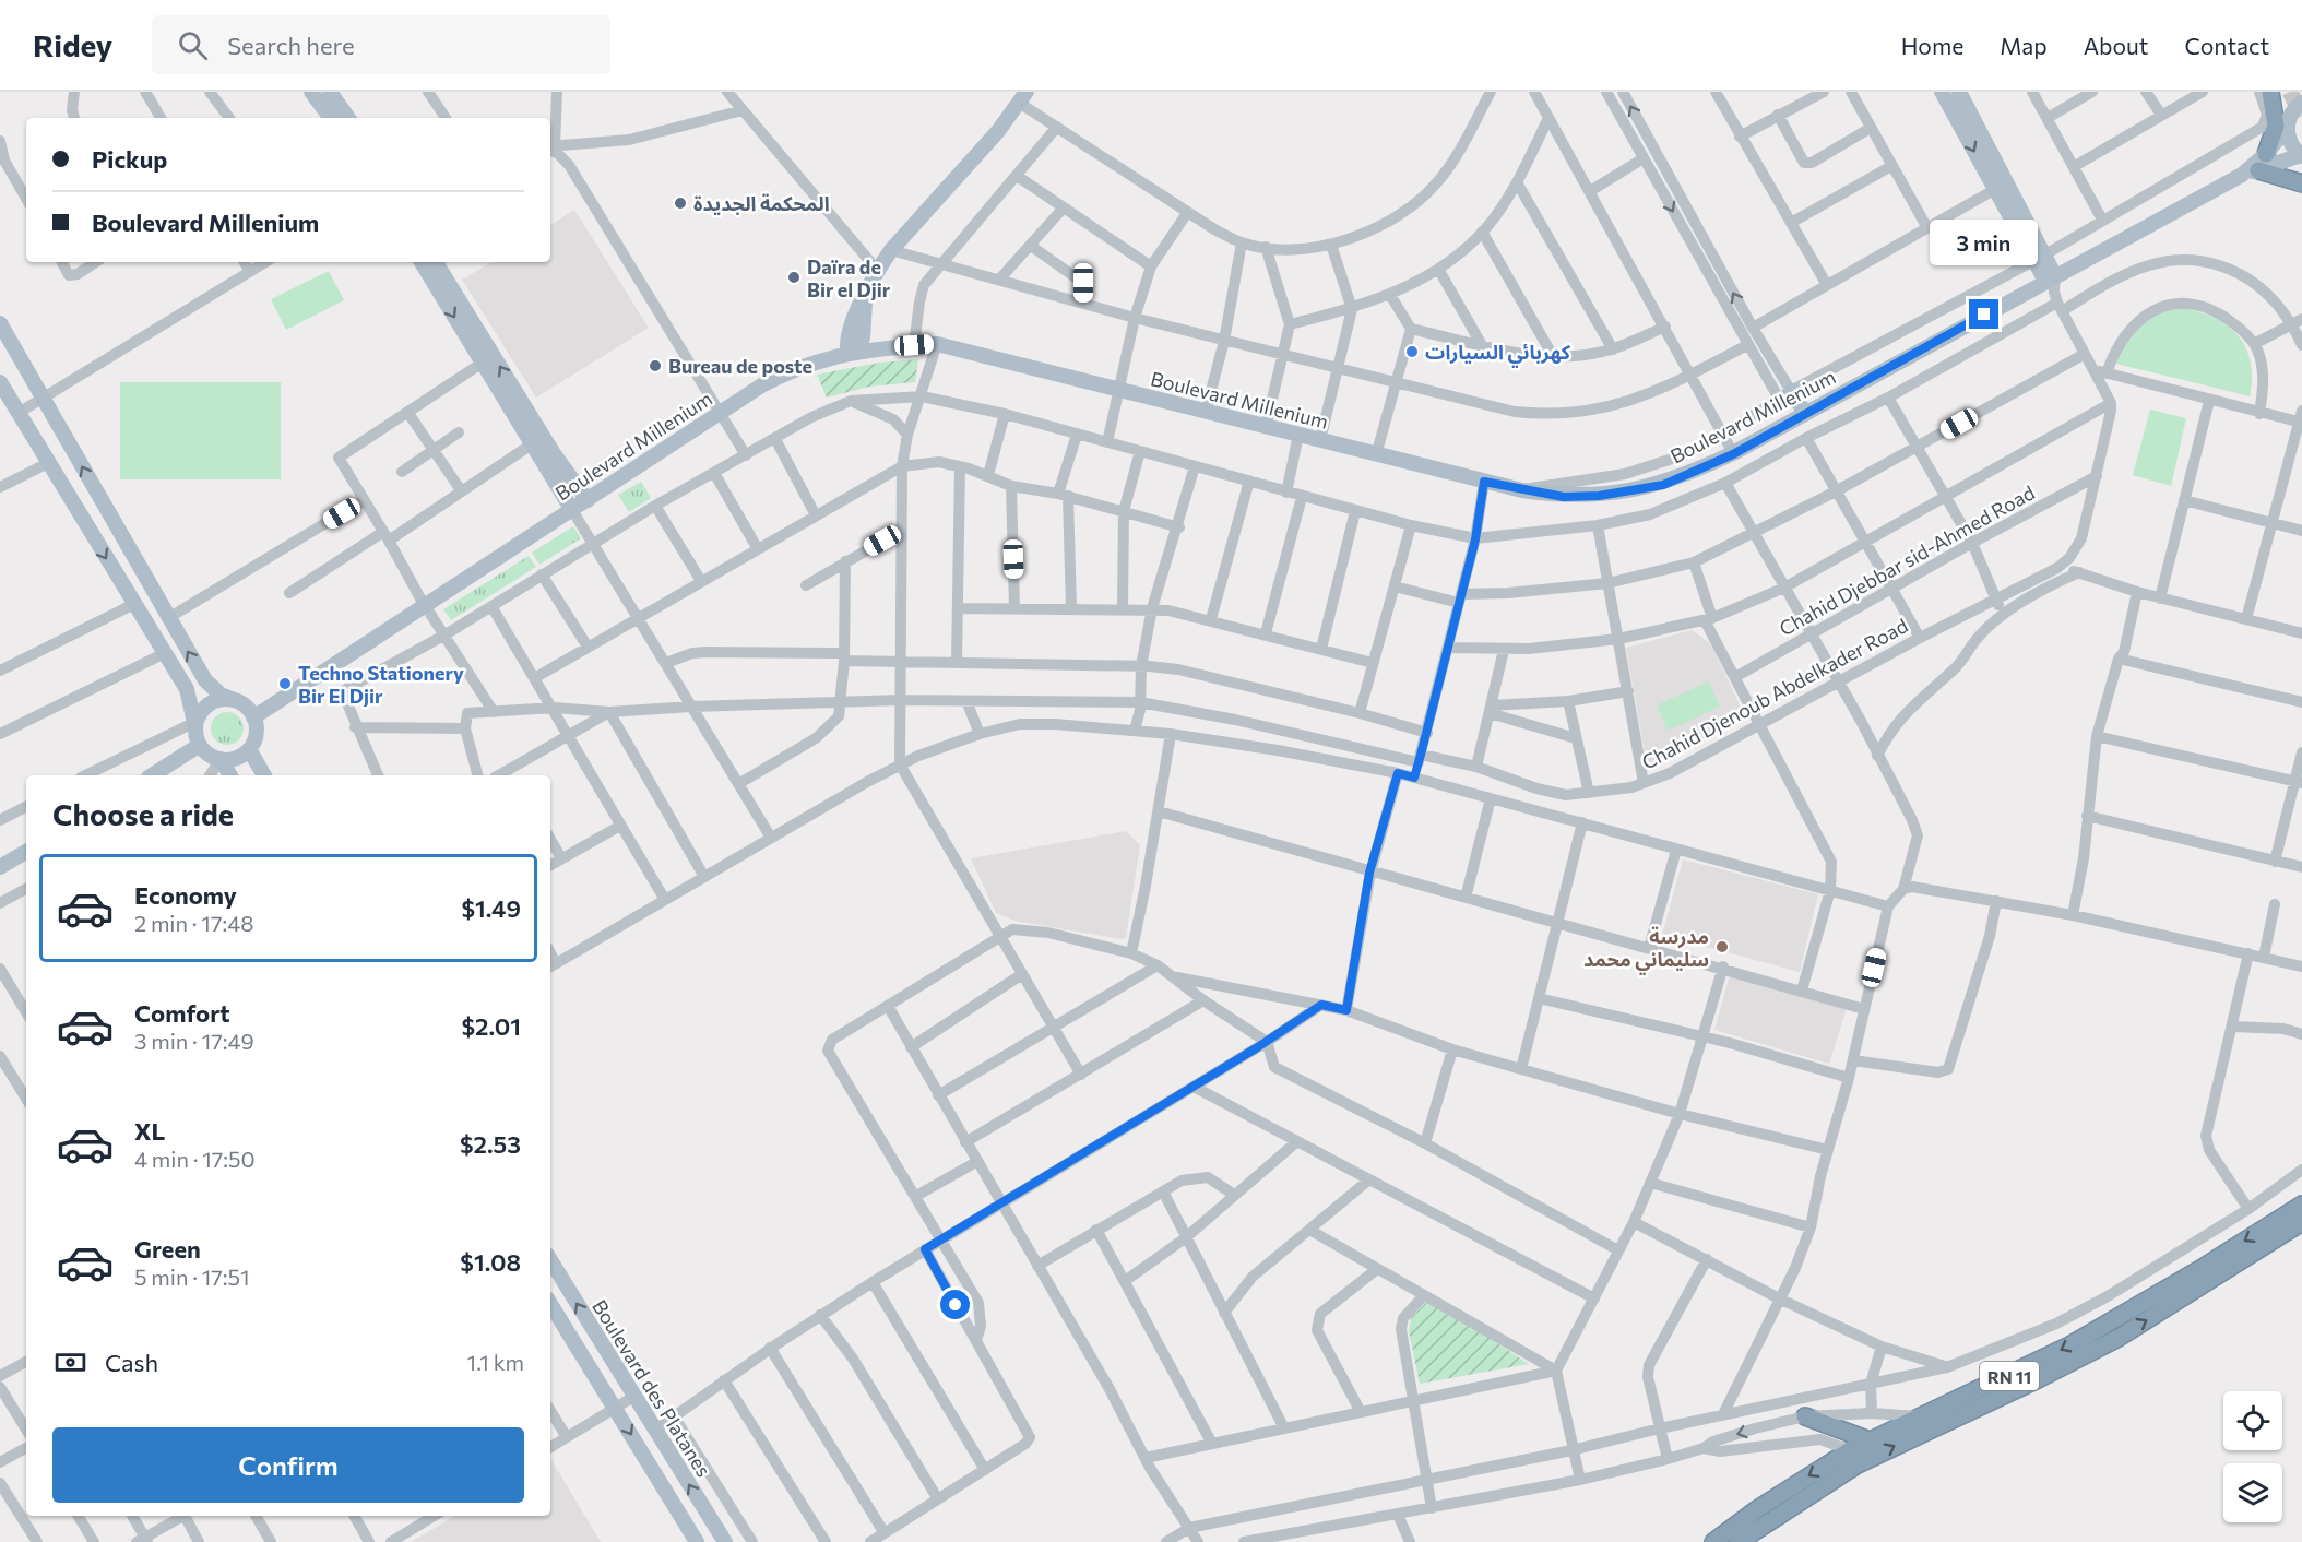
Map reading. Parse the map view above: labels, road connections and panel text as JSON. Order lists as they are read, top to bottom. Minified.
{"streets":{"highway":["RN 11"],"main road":["Boulevard Millenium","Boulevard des Platanes"],"street":["Chahid Djebbar sid-Ahmed Road","Chahid Djenoub Abdelkader Road"]},"places":["المحكمة الجديدة","Daïra de Bir el Djir","كهربائي السيارات","Bureau de poste","Techno Stationery Bir El Djir","مدرسة سليماني محمد"],"page":{"header":"Ridey","search":"Search here","nav":["Home","Map","About","Contact"],"banner":["Pickup","Boulevard Millenium"],"bubble":"3 min","heading":"Choose a ride","list":[{"name":"Economy","note":"2 min · 17:48","value":"$1.49"},{"name":"Comfort","note":"3 min · 17:49","value":"$2.01"},{"name":"XL","note":"4 min · 17:50","value":"$2.53"},{"name":"Green","note":"5 min · 17:51","value":"$1.08"}],"pay":["Cash","1.1 km"],"buttons":"Confirm"}}
